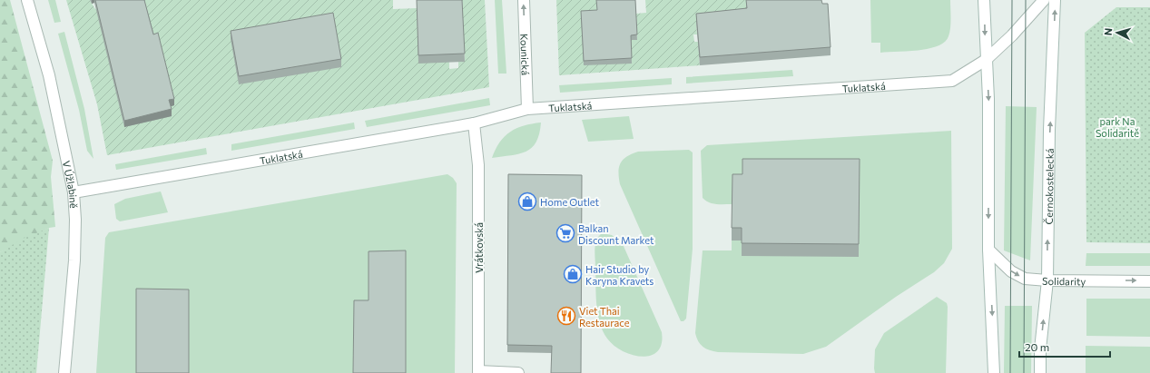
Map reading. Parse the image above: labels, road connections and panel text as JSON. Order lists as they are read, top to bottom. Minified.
{"streets":{"street":["Kounická","Tuklatská","V Úžlabině","Černokostelecká","Vrátkovská","Solidarity"]},"crossings":[["Kounická","Tuklatská"],["Tuklatská","V Úžlabině"],["Tuklatská","Vrátkovská"],["Černokostelecká","Solidarity"]],"one_way":["Kounická","Solidarity"],"parks":["park Na Solidaritě"],"places":{"shop":["Home Outlet","Hair Studio by Karyna Kravets"],"supermarket":["Balkan Discount Market"],"restaurant":["Viet Thai Restaurace"]},"scale_bar":"20 m","north":"left"}
